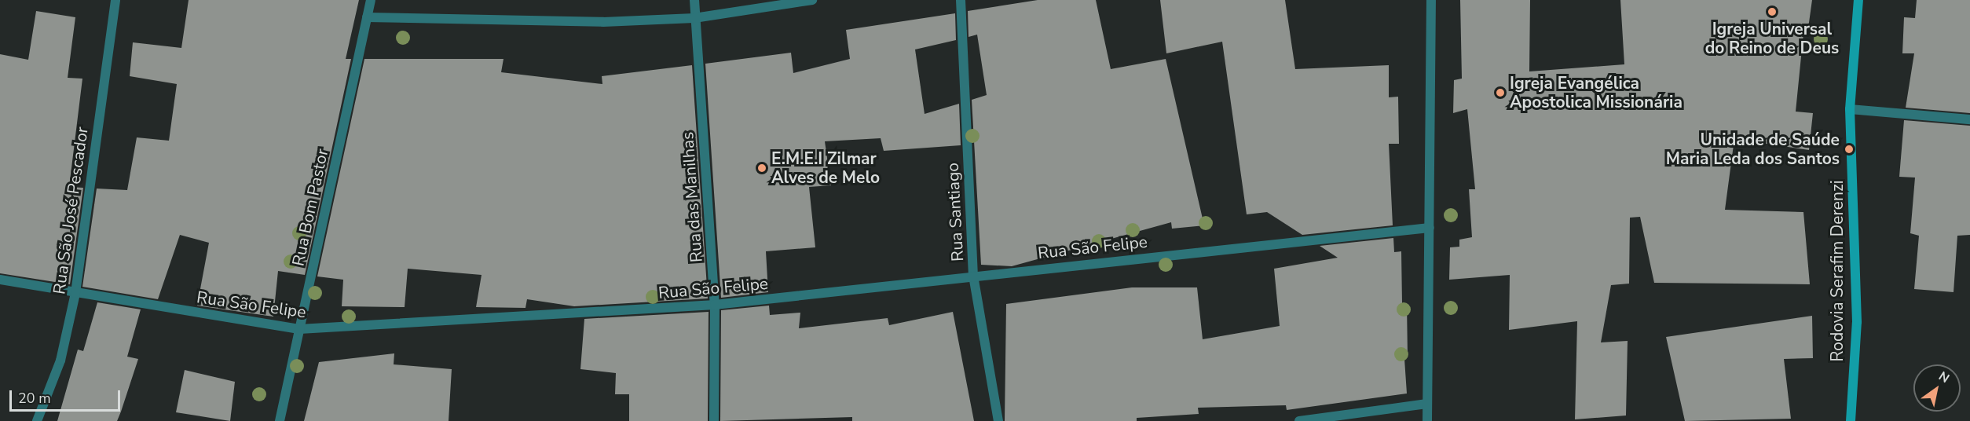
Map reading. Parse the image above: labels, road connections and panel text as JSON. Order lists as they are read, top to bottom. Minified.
{"streets":{"main road":["Rodovia Serafim Derenzi"],"street":["Rua das Manilhas","Rua Bom Pastor","Rua São José Pescador","Rua Santiago","Rua São Felipe"]},"crossings":[["Rua das Manilhas","Rua São Felipe"],["Rua Bom Pastor","Rua São Felipe"],["Rua São José Pescador","Rua São Felipe"],["Rua Santiago","Rua São Felipe"]],"places":["Igreja Universal do Reino de Deus","Igreja Evangélica Apostolica Missionária","Unidade de Saúde Maria Leda dos Santos","E.M.E.I Zilmar Alves de Melo"],"scale_bar":"20 m","north":"top right"}
